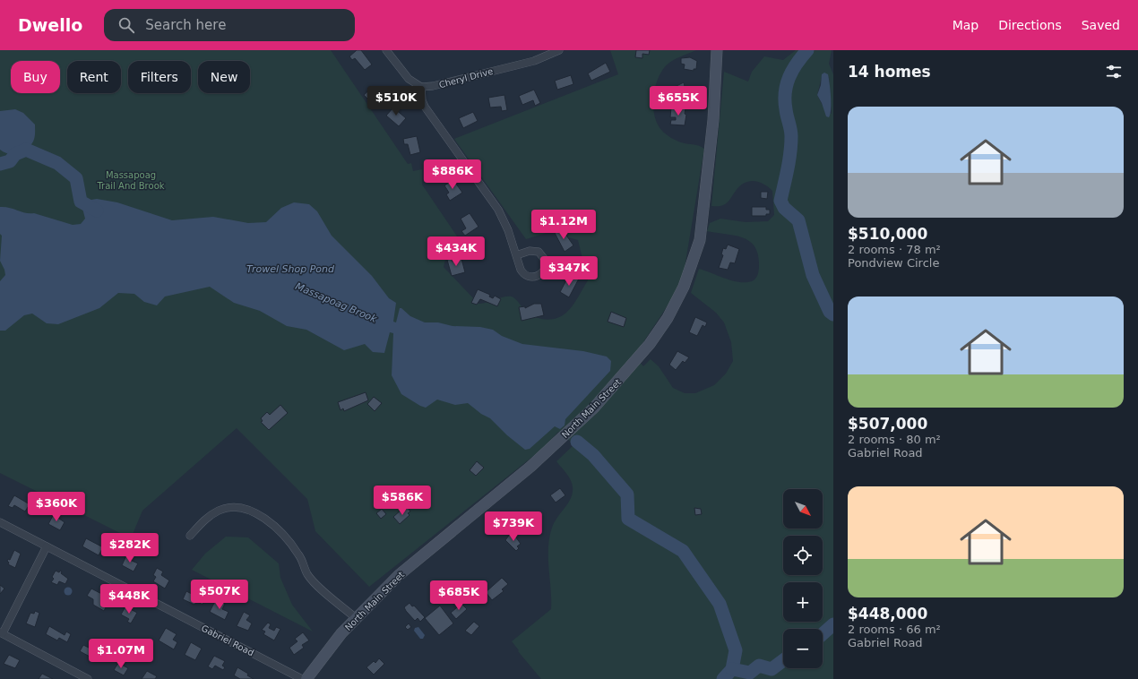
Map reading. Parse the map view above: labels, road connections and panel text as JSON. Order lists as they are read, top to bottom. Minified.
{"streets":{"main road":["North Main Street"],"street":["Cheryl Drive","Gabriel Road"]},"water":["Trowel Shop Pond","Massapoag Brook"],"parks":["Massapoag Trail And Brook"],"north":"bottom right","page":{"header":"Dwello","search":"Search here","nav":["Map","Directions","Saved"],"heading":"14 homes","chip":["Buy","Rent","Filters","New"],"price":["$510K","$655K","$886K","$1.12M","$434K","$347K","$586K","$360K","$739K","$282K","$507K","$685K","$448K","$1.07M"],"list":[{"name":"$510,000","note":"2 rooms · 78 m² · Pondview Circle"},{"name":"$507,000","note":"2 rooms · 80 m² · Gabriel Road"},{"name":"$448,000","note":"2 rooms · 66 m² · Gabriel Road"}],"map_buttons":["+","−"]}}
